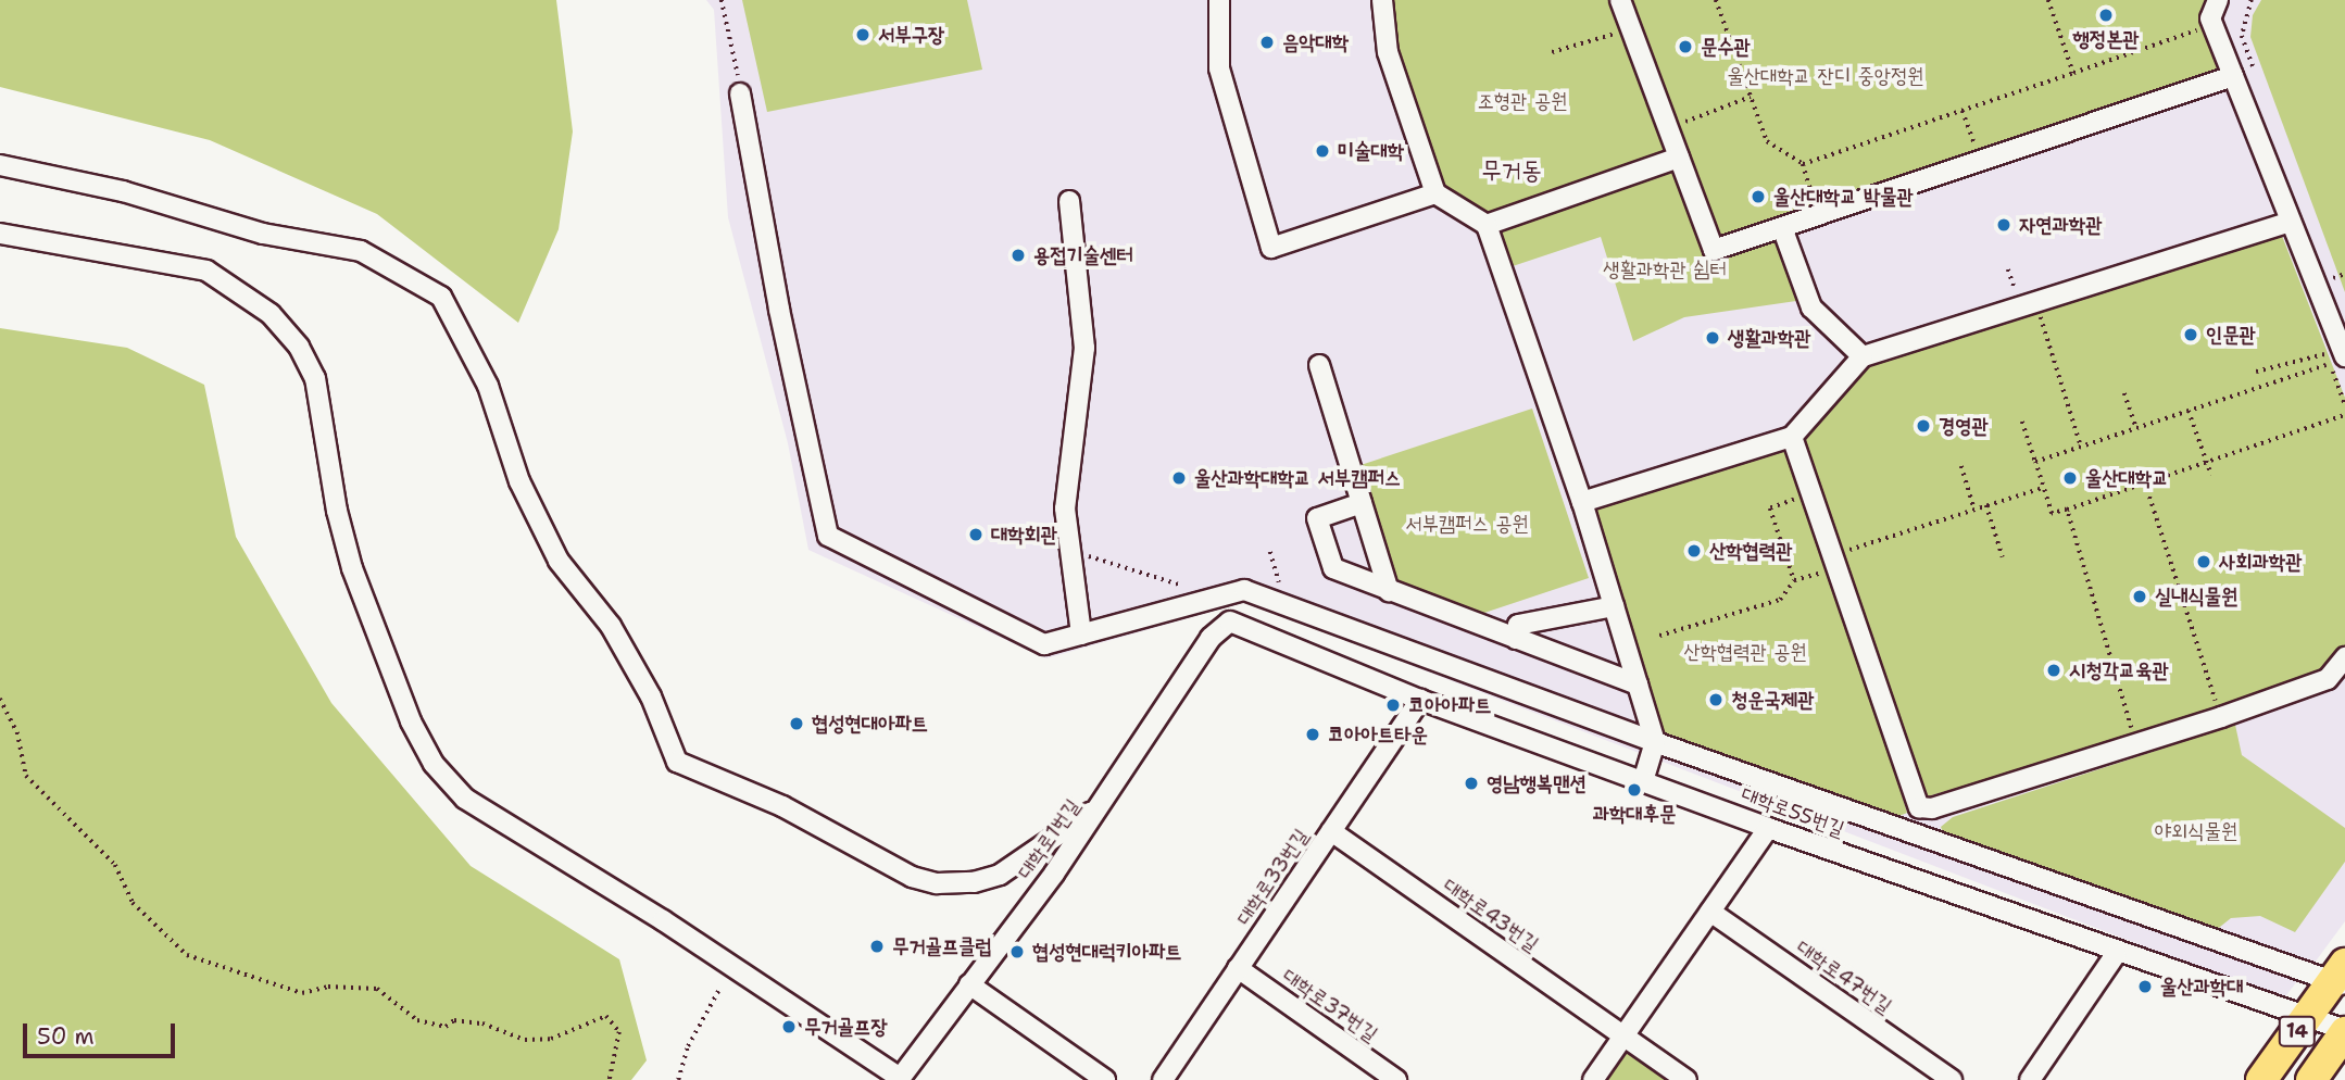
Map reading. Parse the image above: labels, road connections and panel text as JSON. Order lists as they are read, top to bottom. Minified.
{"streets":{"main road":["14"],"street":["대학로55번길","대학로1번길","대학로33번길","대학로43번길","대학로47번길","대학로37번길"]},"crossings":[["대학로55번길","대학로1번길"],["대학로55번길","대학로33번길"],["대학로55번길","14"],["대학로33번길","대학로43번길"],["대학로33번길","대학로37번길"]],"districts":["무거동"],"parks":["울산대학교 잔디 중앙정원","조형관 공원","생활과학관 쉼터","서부캠퍼스 공원","산학협력관 공원","야외식물원"],"places":["행정본관","서부구장","음악대학","문수관","미술대학","울산대학교 박물관","자연과학관","용접기술센터","인문관","생활과학관","경영관","울산과학대학교 서부캠퍼스","울산대학교","대학회관","산학협력관","사회과학관","실내식물원","시청각교육관","청운국제관","코아아파트","협성현대아파트","코아아트타운","영남행복맨션","과학대후문","무거골프클럽","협성현대럭키아파트","울산과학대","무거골프장"],"scale_bar":"50 m"}
